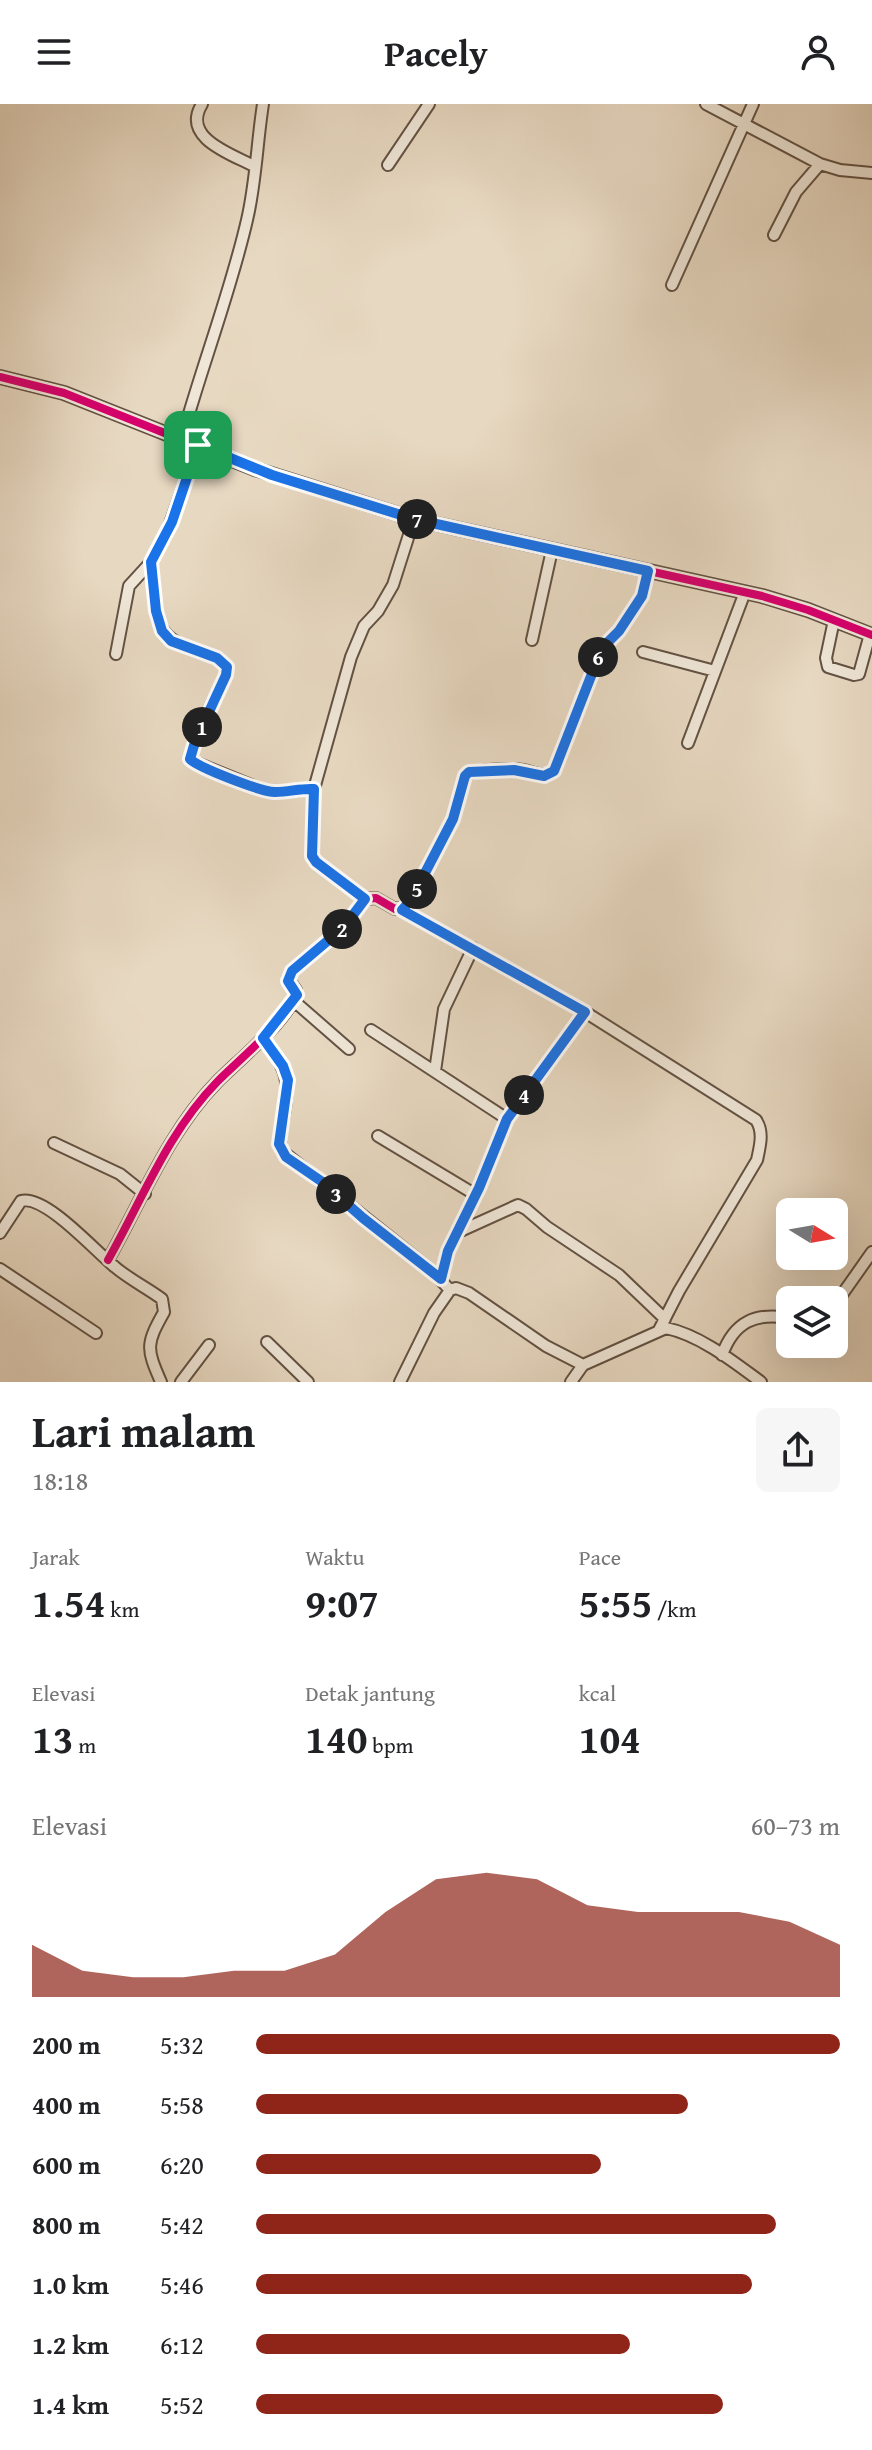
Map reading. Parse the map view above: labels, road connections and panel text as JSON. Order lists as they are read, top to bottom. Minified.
{"north":"right","page":{"header":"Pacely","pins":["7","6","1","5","2","4","3"],"heading":["Lari malam","18:18"],"stats":[["Jarak","1.54 km"],["Waktu","9:07"],["Pace","5:55 /km"],["Elevasi","13 m"],["Detak jantung","140 bpm"],["kcal","104"]],"chart":["Elevasi","60–73 m"],"list":[{"name":"200 m","note":"5:32"},{"name":"400 m","note":"5:58"},{"name":"600 m","note":"6:20"},{"name":"800 m","note":"5:42"},{"name":"1.0 km","note":"5:46"},{"name":"1.2 km","note":"6:12"},{"name":"1.4 km","note":"5:52"}]}}
